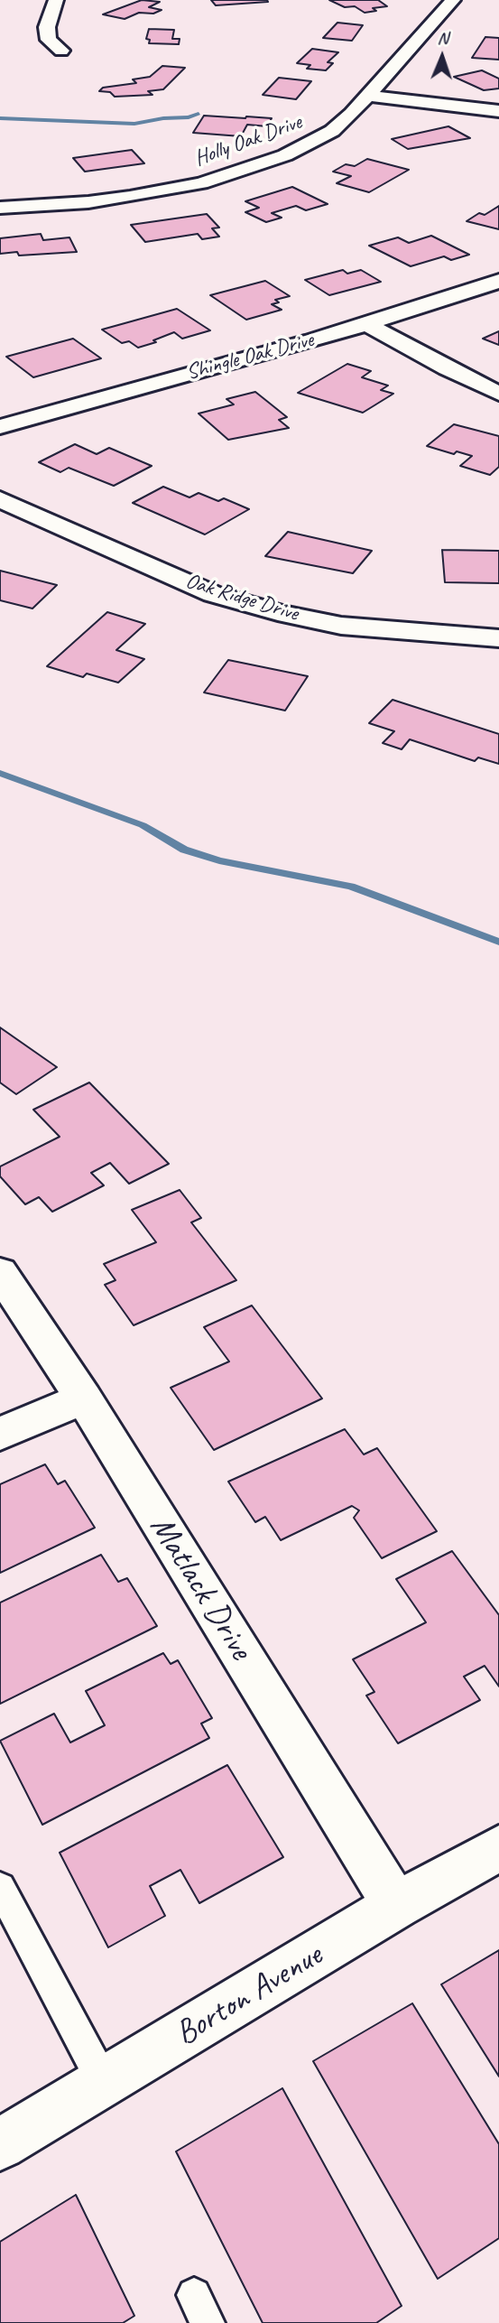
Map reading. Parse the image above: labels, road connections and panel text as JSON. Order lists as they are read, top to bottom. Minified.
{"streets":{"street":["Holly Oak Drive","Shingle Oak Drive","Oak Ridge Drive","Matlack Drive","Borton Avenue"]},"crossings":[["Matlack Drive","Borton Avenue"]],"north":"top"}
